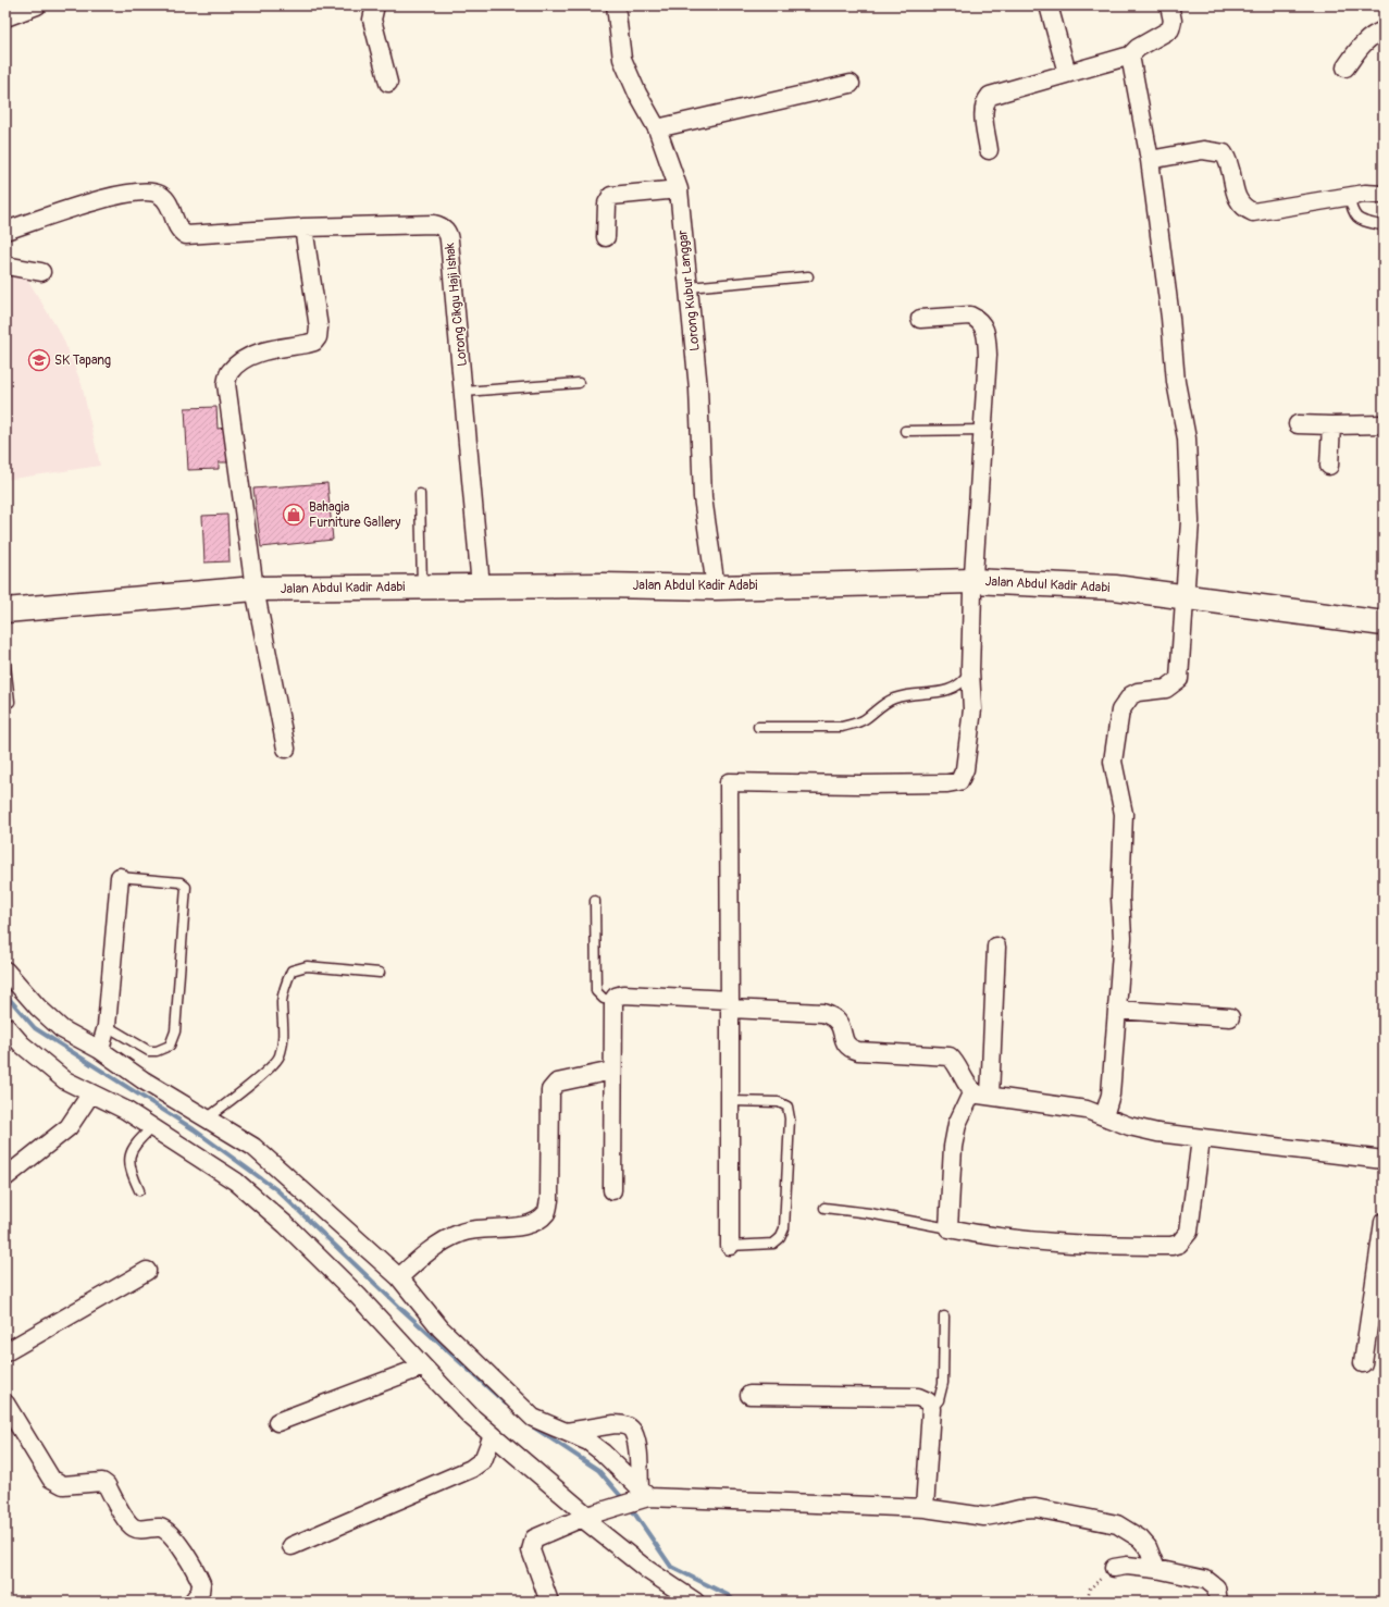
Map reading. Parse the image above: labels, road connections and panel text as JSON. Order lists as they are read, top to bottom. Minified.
{"streets":{"main road":["Jalan Abdul Kadir Adabi"],"street":["Lorong Kubur Langgar","Lorong Cikgu Haji Ishak"]},"crossings":[["Lorong Kubur Langgar","Jalan Abdul Kadir Adabi"],["Lorong Cikgu Haji Ishak","Jalan Abdul Kadir Adabi"]],"places":{"school or university":["SK Tapang"],"shop":["Bahagia Furniture Gallery"]}}
